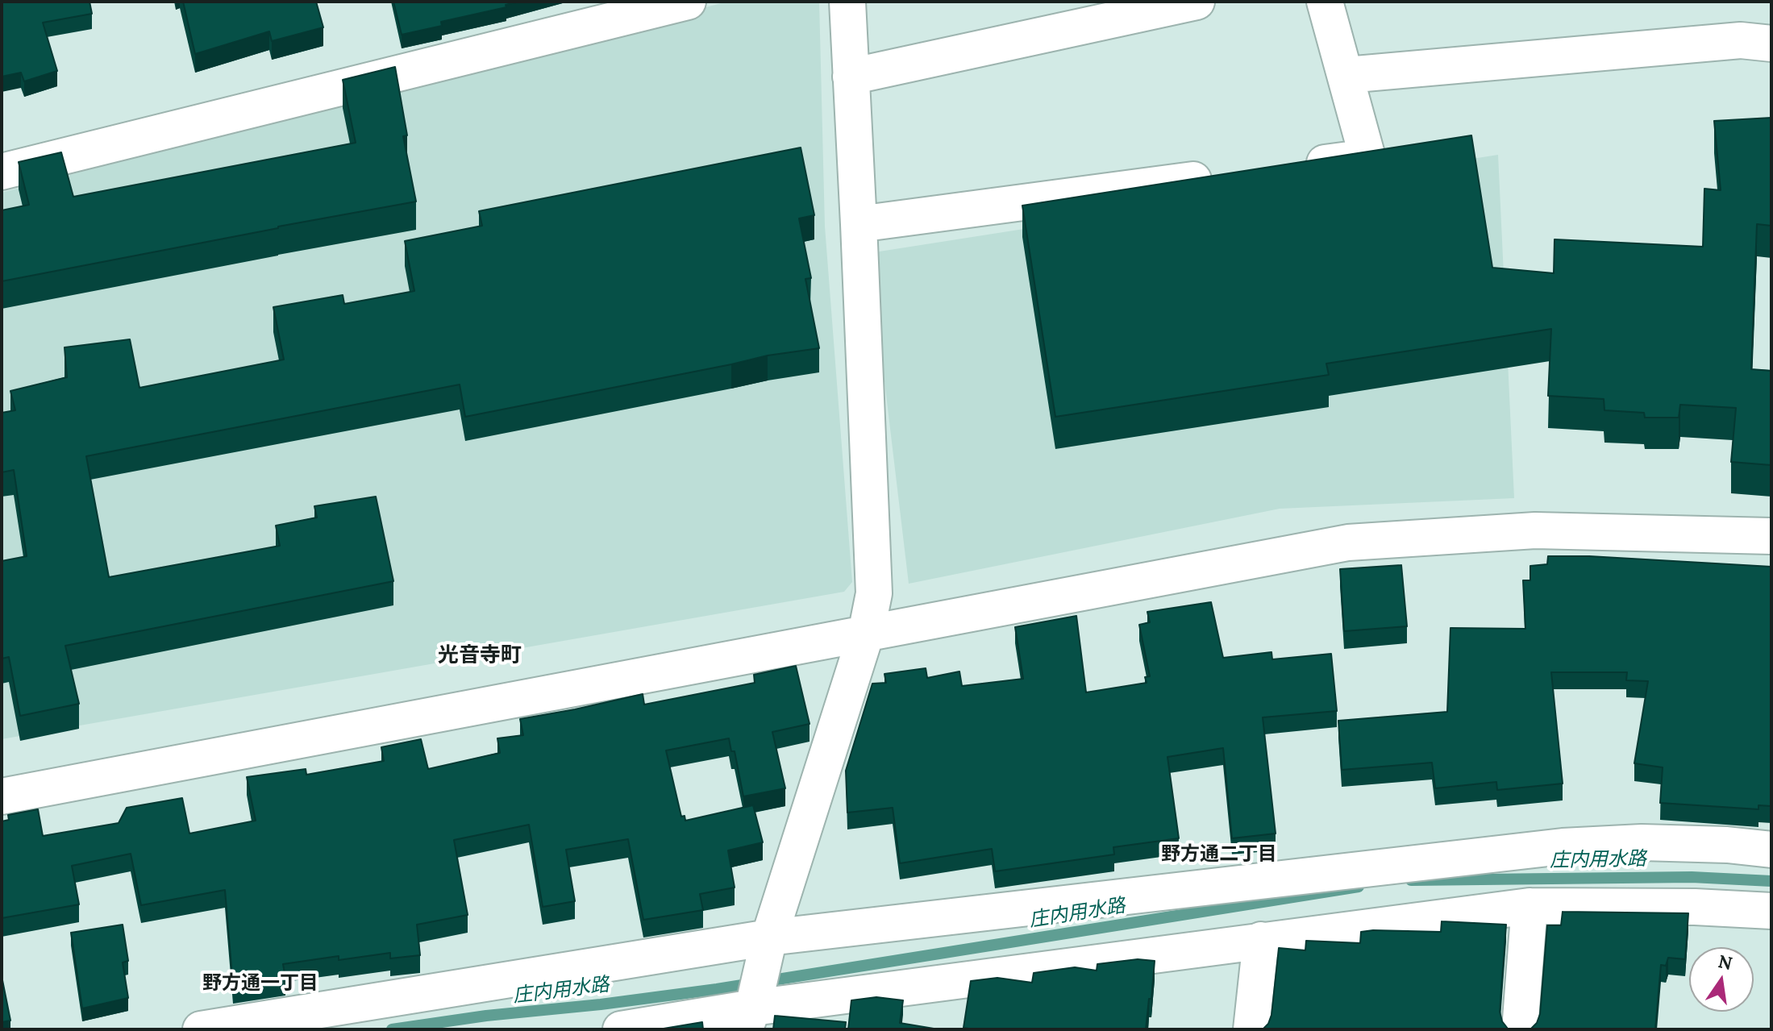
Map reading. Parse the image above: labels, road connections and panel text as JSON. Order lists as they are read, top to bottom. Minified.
{"districts":["光音寺町","野方通二丁目","野方通一丁目"],"water":["庄内用水路"],"north":"top"}
